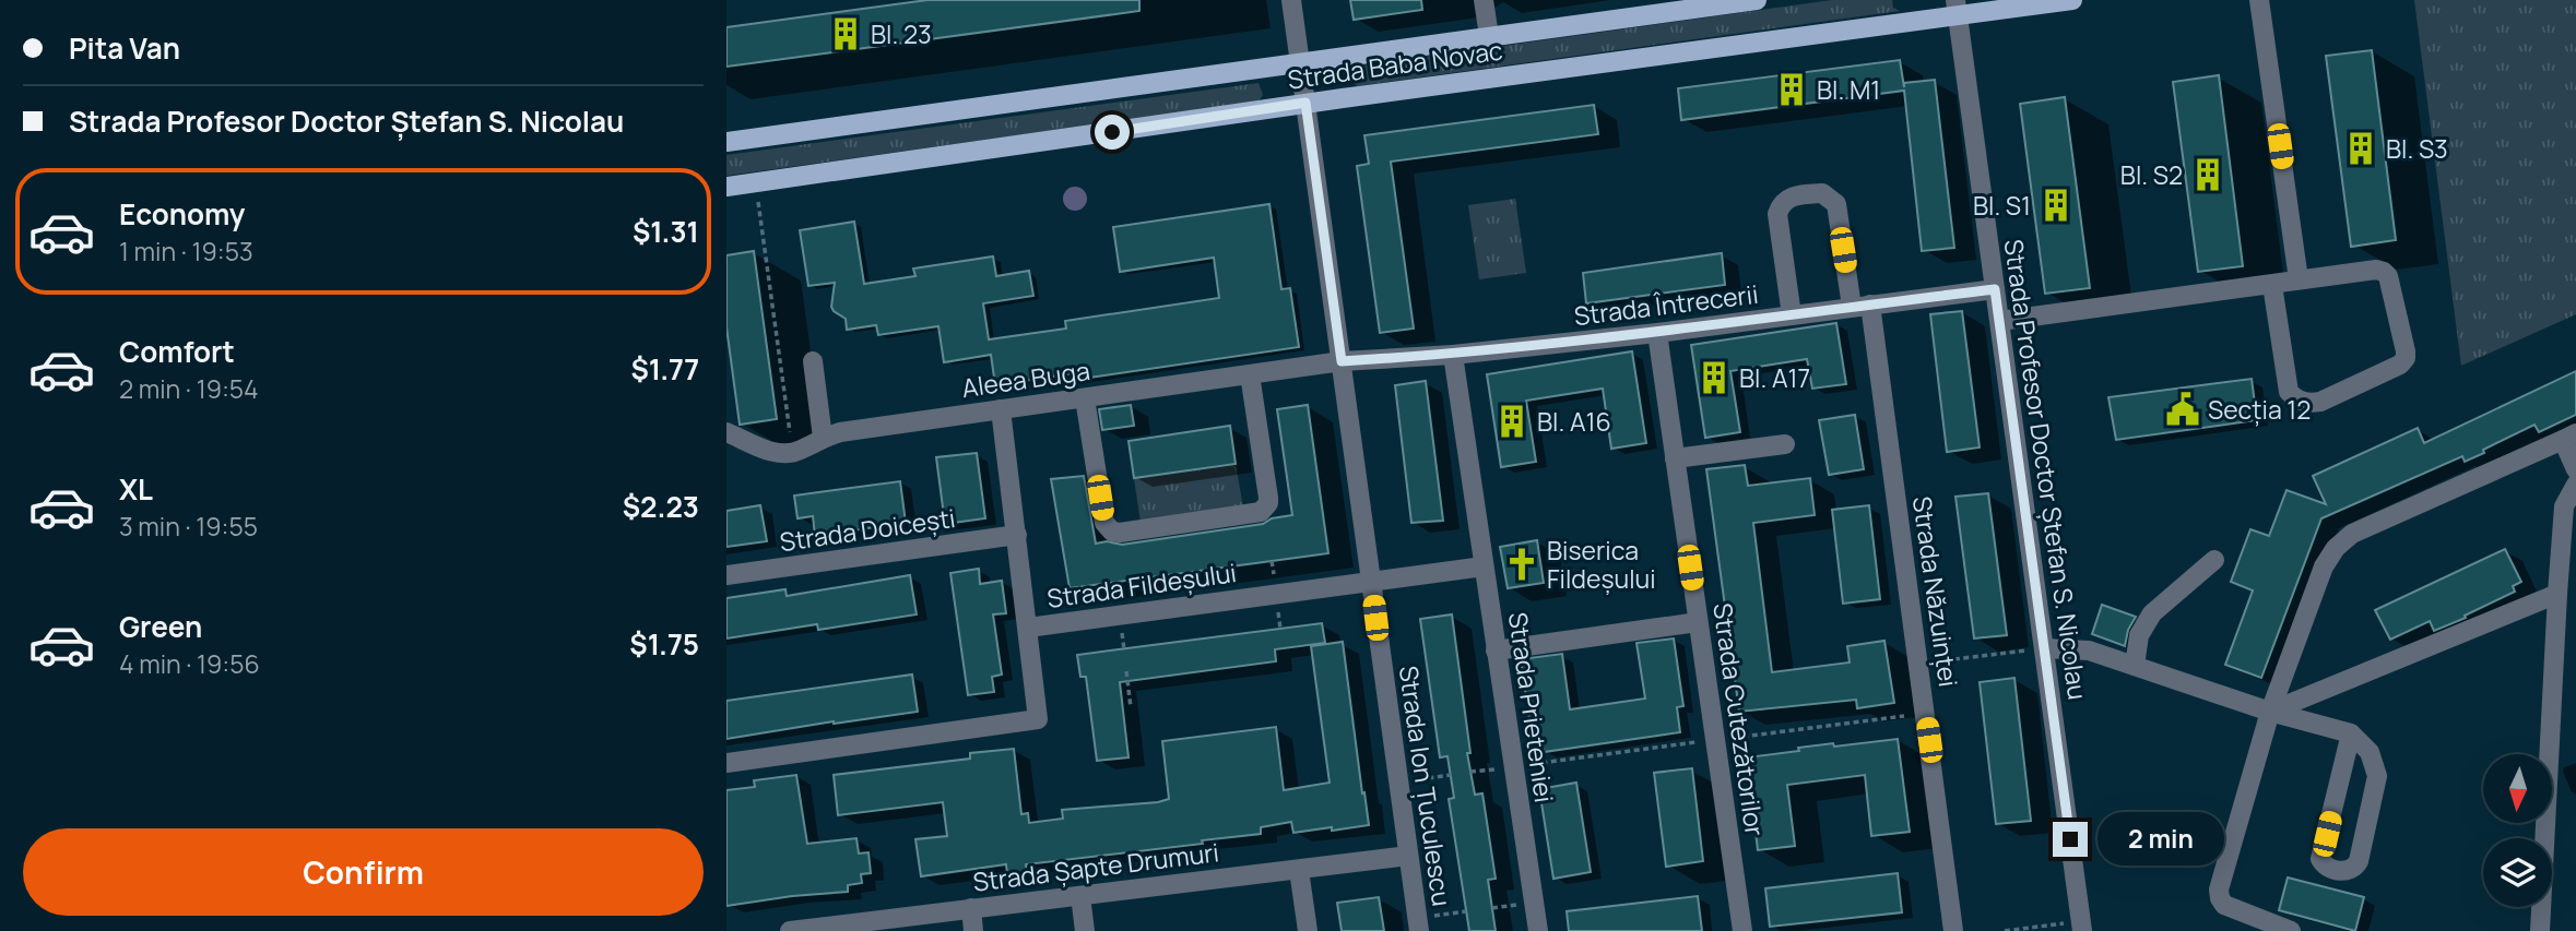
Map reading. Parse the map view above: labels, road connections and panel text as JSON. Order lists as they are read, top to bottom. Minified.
{"streets":{"main road":["Strada Baba Novac"],"street":["Strada Întrecerii","Aleea Buga","Strada Profesor Doctor Ștefan S. Nicolau","Strada Doicești","Strada Fildeșului","Strada Năzuinței","Strada Prieteniei","Strada Cutezătorilor","Strada Ion Țuculescu","Strada Șapte Drumuri"]},"crossings":[["Strada Baba Novac","Strada Profesor Doctor Ștefan S. Nicolau"],["Strada Baba Novac","Strada Ion Țuculescu"],["Strada Întrecerii","Aleea Buga"],["Strada Întrecerii","Strada Profesor Doctor Ștefan S. Nicolau"],["Strada Întrecerii","Strada Năzuinței"],["Strada Întrecerii","Strada Prieteniei"],["Strada Întrecerii","Strada Cutezătorilor"],["Strada Întrecerii","Strada Ion Țuculescu"],["Aleea Buga","Strada Ion Țuculescu"],["Strada Fildeșului","Strada Prieteniei"],["Strada Fildeșului","Strada Ion Țuculescu"],["Strada Ion Țuculescu","Strada Șapte Drumuri"]],"places":{"building":["Bl. 23","Bl. M1","Bl. S3","Bl. S2","Bl. S1","Bl. A17","Bl. A16"],"public building":["Secția 12"],"church":["Biserica Fildeșului"]},"north":"bottom","page":{"banner":["Pita Van","Strada Profesor Doctor Ștefan S. Nicolau"],"list":[{"name":"Economy","note":"1 min · 19:53","value":"$1.31"},{"name":"Comfort","note":"2 min · 19:54","value":"$1.77"},{"name":"XL","note":"3 min · 19:55","value":"$2.23"},{"name":"Green","note":"4 min · 19:56","value":"$1.75"}],"bubble":"2 min","buttons":"Confirm"}}
